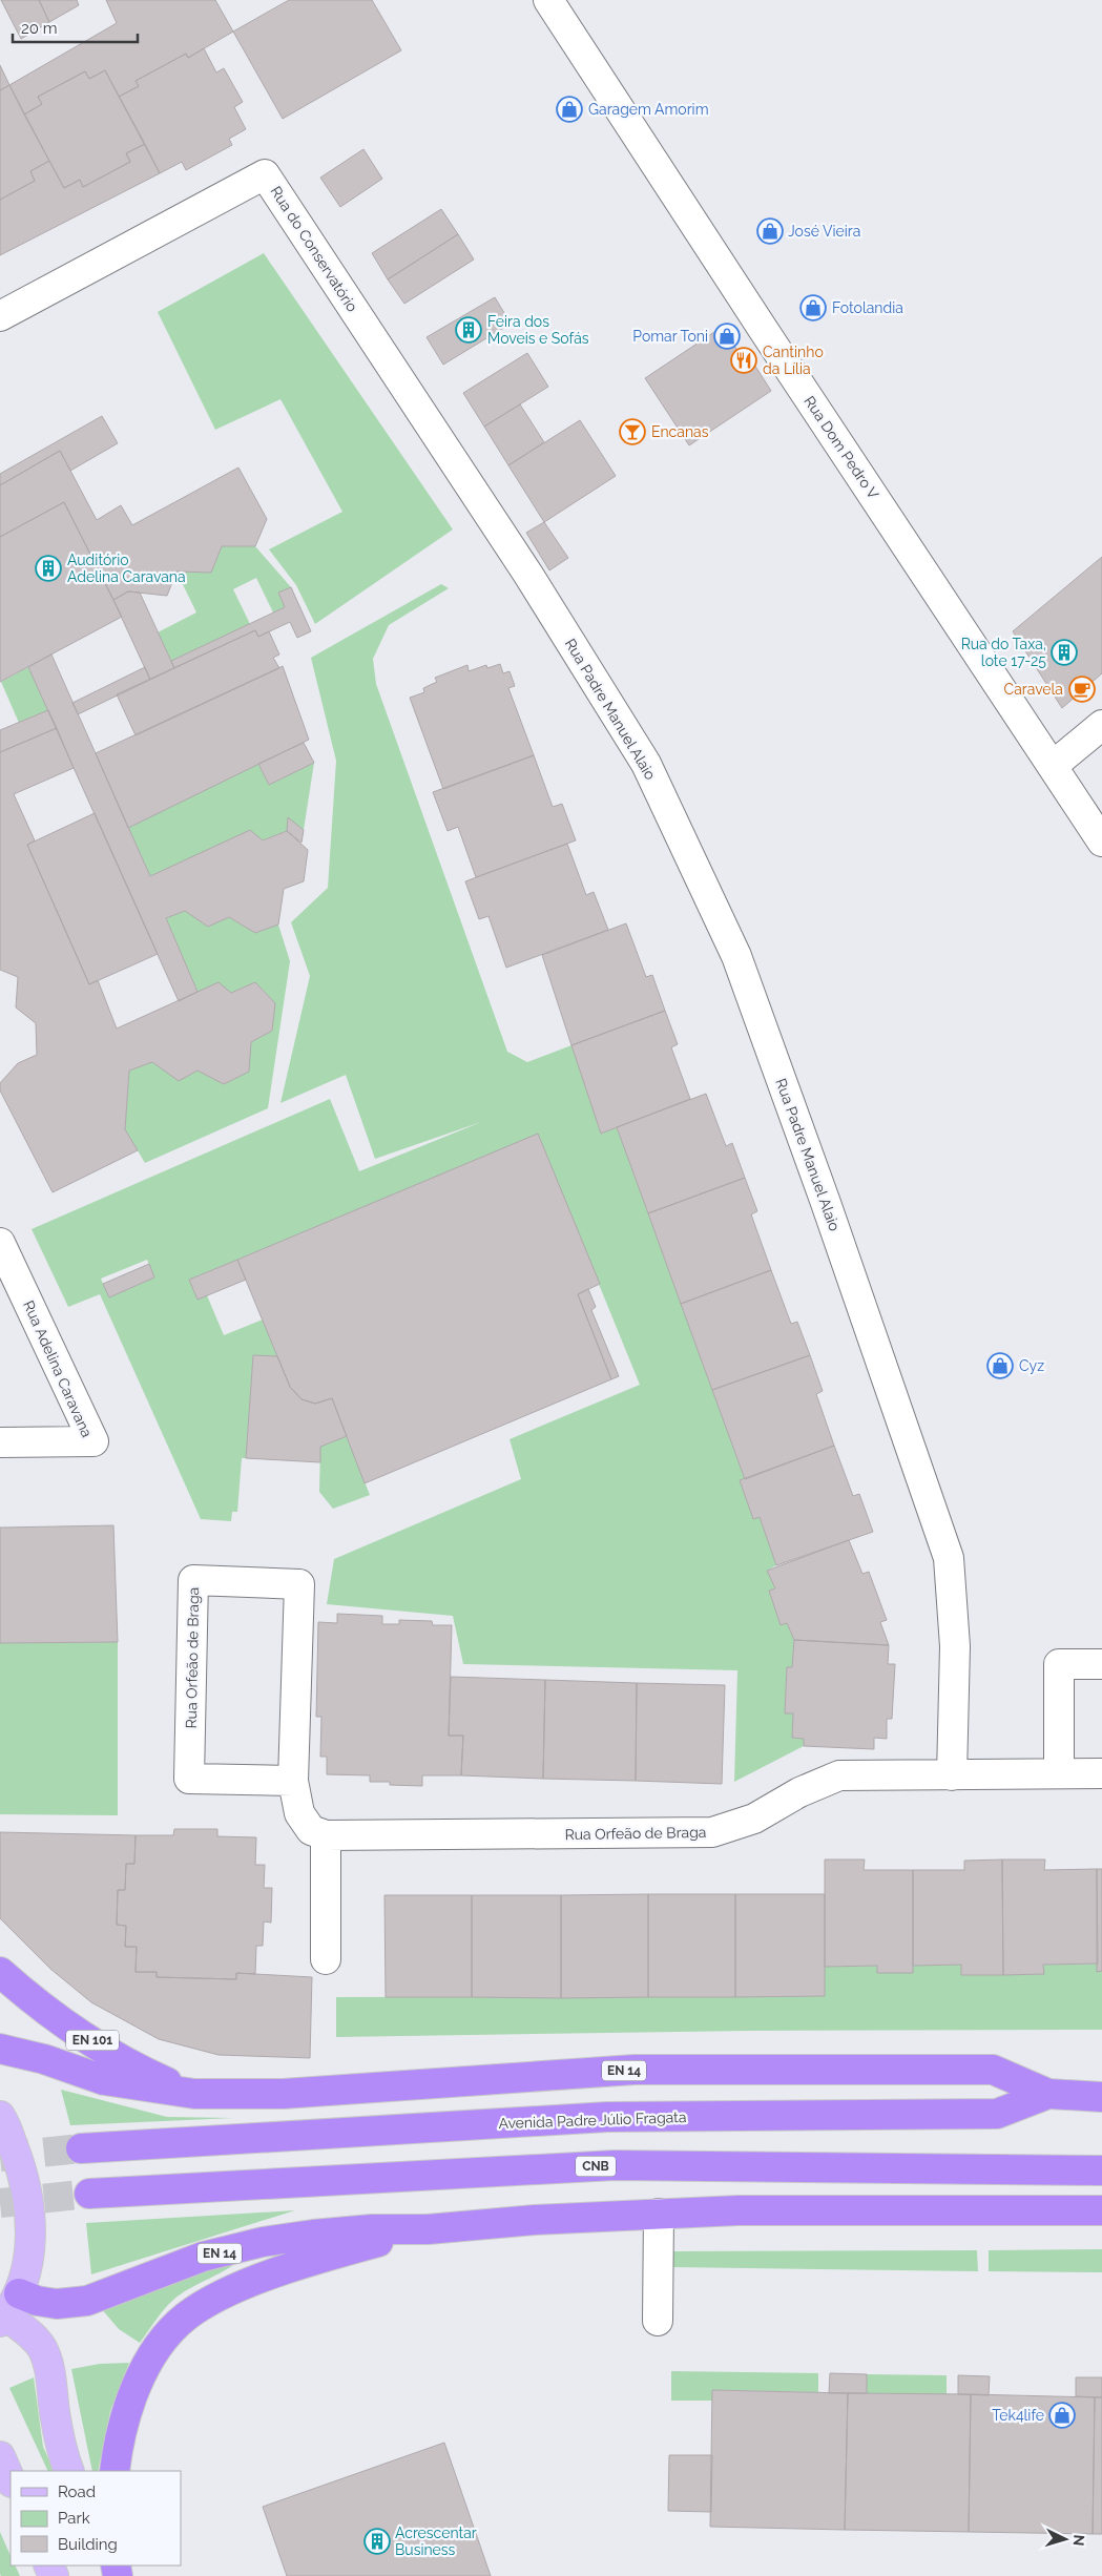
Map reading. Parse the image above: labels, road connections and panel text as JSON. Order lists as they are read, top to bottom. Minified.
{"streets":{"highway":["EN 101","EN 14","Avenida Padre Júlio Fragata","CNB"],"street":["Rua do Conservatório","Rua Dom Pedro V","Rua Padre Manuel Alaio","Rua Adelina Caravana","Rua Orfeão de Braga"]},"crossings":[["Rua do Conservatório","Rua Padre Manuel Alaio"],["Rua Padre Manuel Alaio","Rua Orfeão de Braga"],["EN 101","EN 14"],["EN 14","Avenida Padre Júlio Fragata"]],"places":{"shop":["Garagem Amorim","José Vieira","Fotolandia","Pomar Toni","Cyz","Tek4life"],"building":["Feira dos Moveis e Sofás","Auditório Adelina Caravana","Rua do Taxa, lote 17-25","Acrescentar Business"],"restaurant":["Cantinho da Lília"],"bar":["Encanas"],"cafe":["Caravela"]},"legend":["Road","Park","Building"],"scale_bar":"20 m","north":"right"}
